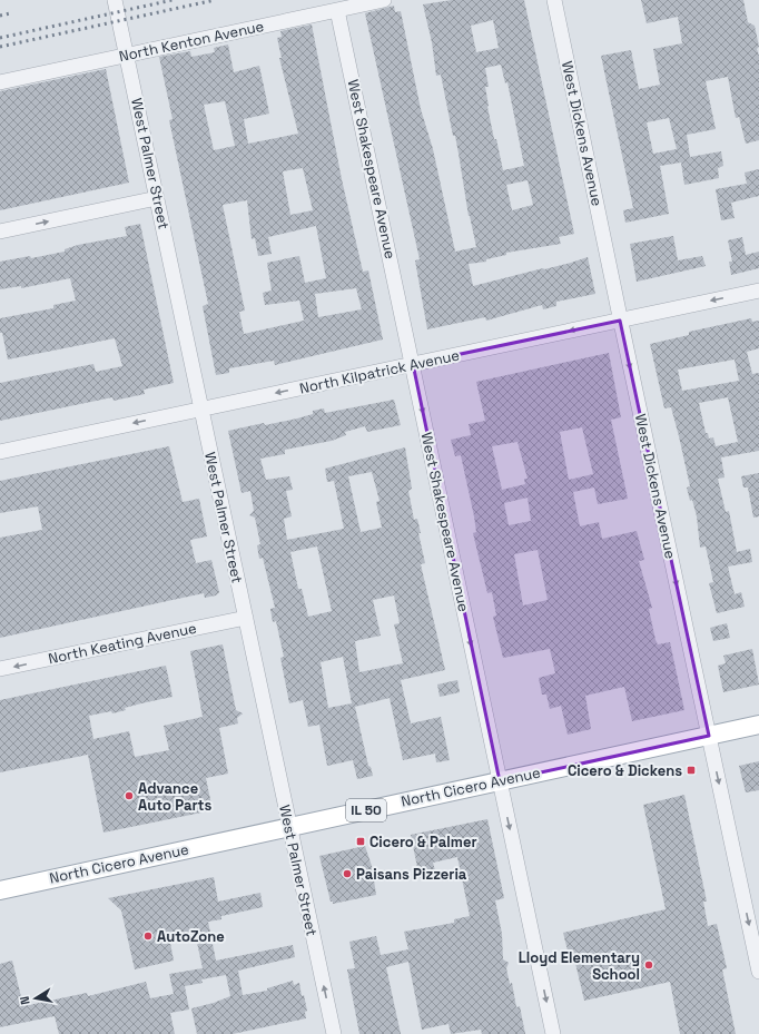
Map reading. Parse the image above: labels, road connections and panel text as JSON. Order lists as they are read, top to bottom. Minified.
{"streets":{"main road":["North Cicero Avenue","IL 50"],"street":["North Kenton Avenue","West Dickens Avenue","West Palmer Street","West Shakespeare Avenue","North Kilpatrick Avenue","North Keating Avenue"]},"crossings":[["North Kenton Avenue","West Palmer Street"],["North Kenton Avenue","West Shakespeare Avenue"],["West Dickens Avenue","North Kilpatrick Avenue"],["West Dickens Avenue","North Cicero Avenue"],["West Palmer Street","North Kilpatrick Avenue"],["West Palmer Street","North Keating Avenue"],["West Palmer Street","North Cicero Avenue"],["West Shakespeare Avenue","North Kilpatrick Avenue"],["West Shakespeare Avenue","North Cicero Avenue"]],"one_way":["West Dickens Avenue","West Shakespeare Avenue","North Kilpatrick Avenue","North Keating Avenue"],"places":{"transit":["Cicero & Dickens","Cicero & Palmer"],"other":["Advance Auto Parts","Paisans Pizzeria","AutoZone","Lloyd Elementary School"]},"north":"left"}
